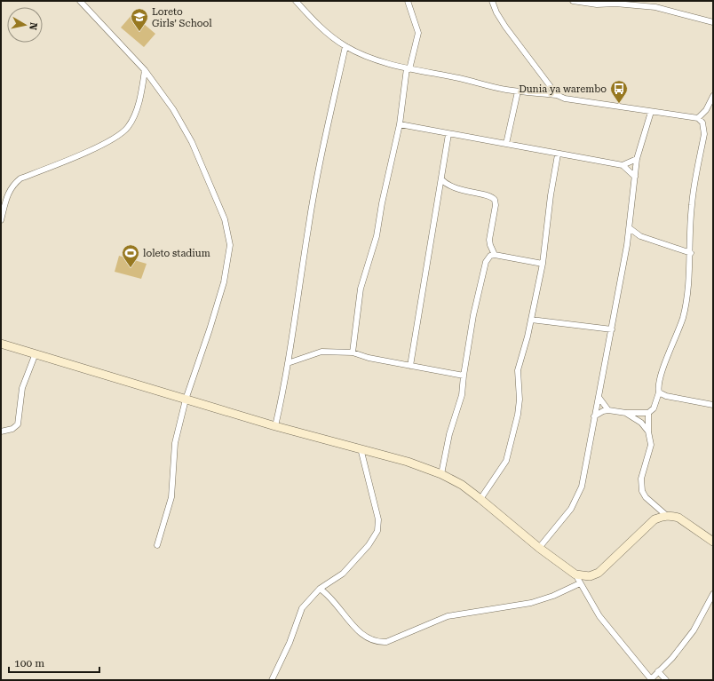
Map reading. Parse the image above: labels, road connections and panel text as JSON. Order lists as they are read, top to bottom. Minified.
{"places":{"school or university":["Loreto Girls’ School"],"bus stop":["Dunia ya warembo"],"sports":["loleto stadium"]},"scale_bar":"100 m","north":"right"}
